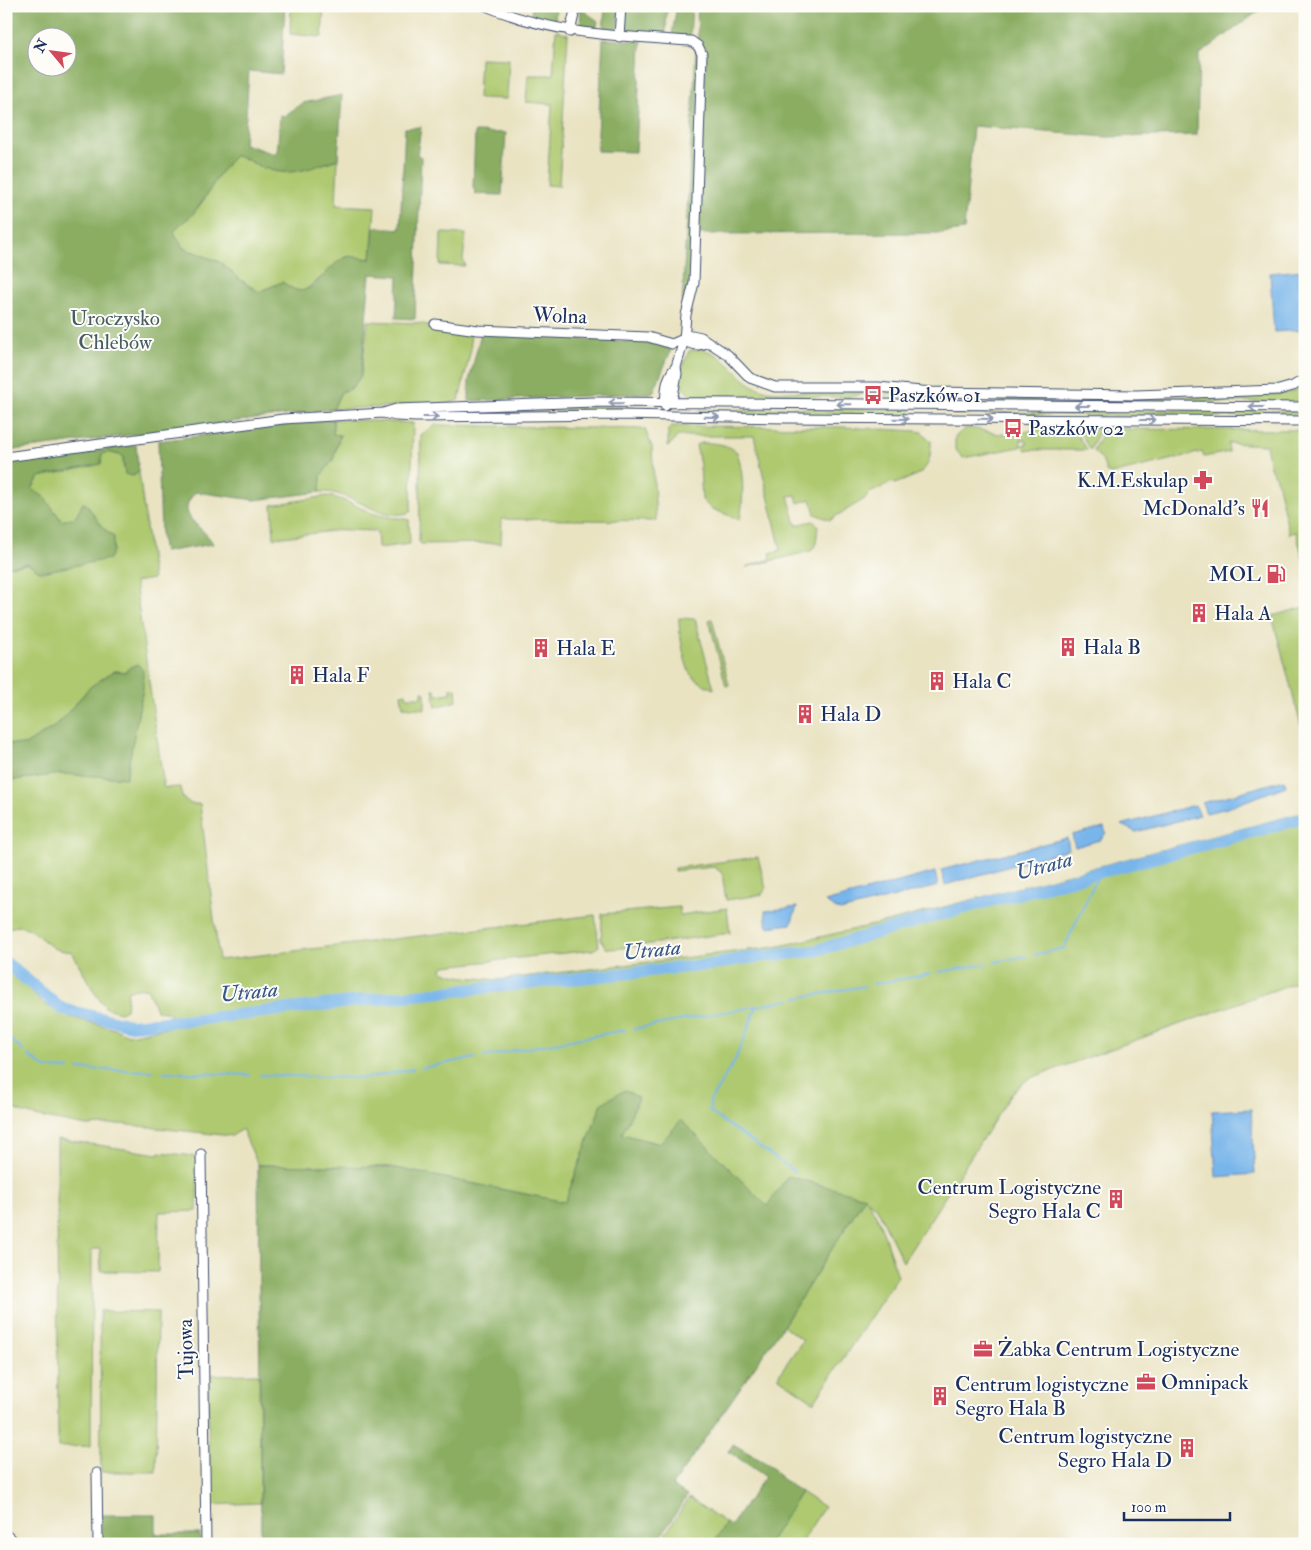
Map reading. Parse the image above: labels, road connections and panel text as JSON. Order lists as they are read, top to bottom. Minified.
{"streets":{"street":["Wolna","Tujowa"]},"water":["Utrata"],"parks":["Uroczysko Chlebów"],"places":{"bus stop":["Paszków 01","Paszków 02"],"pharmacy":["K.M.Eskulap"],"restaurant":["McDonald's"],"fuel station":["MOL"],"building":["Hala A","Hala B","Hala E","Hala F","Hala C","Hala D","Centrum Logistyczne Segro Hala C","Centrum logistyczne Segro Hala B","Centrum logistyczne Segro Hala D"],"office":["Żabka Centrum Logistyczne","Omnipack"]},"scale_bar":"100 m","north":"top left"}
